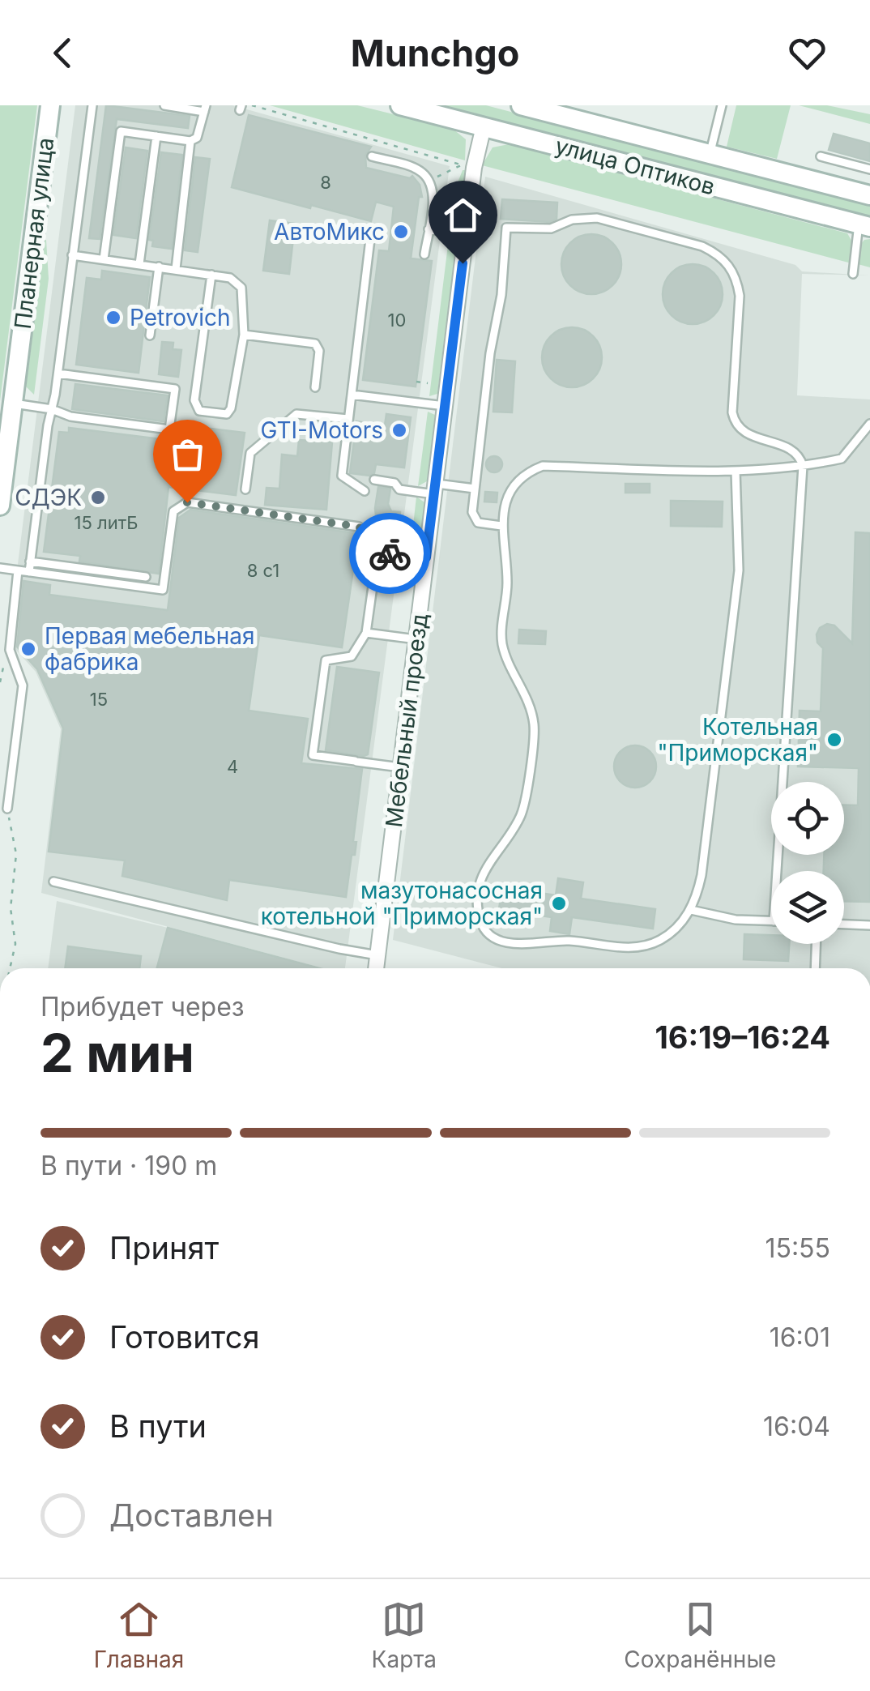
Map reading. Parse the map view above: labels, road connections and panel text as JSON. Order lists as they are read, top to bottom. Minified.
{"streets":{"main road":["улица Оптиков","Планерная улица"],"street":["Мебельный проезд"]},"crossings":[["улица Оптиков","Мебельный проезд"]],"places":["АвтоМикс","Petrovich","GTI-Motors","СДЭК","Первая мебельная фабрика","Котельная \"Приморская\"","мазутонасосная котельной \"Приморская\""],"house_numbers":["8","10","15 литБ","8 с1","15","4"],"page":{"header":"Munchgo","heading":["2 мин","Прибудет через","16:19–16:24"],"bar":"В пути · 190 m","list":[["Принят","15:55"],["Готовится","16:01"],["В пути","16:04"],"Доставлен"],"tabs":["Главная","Карта","Сохранённые"]}}
